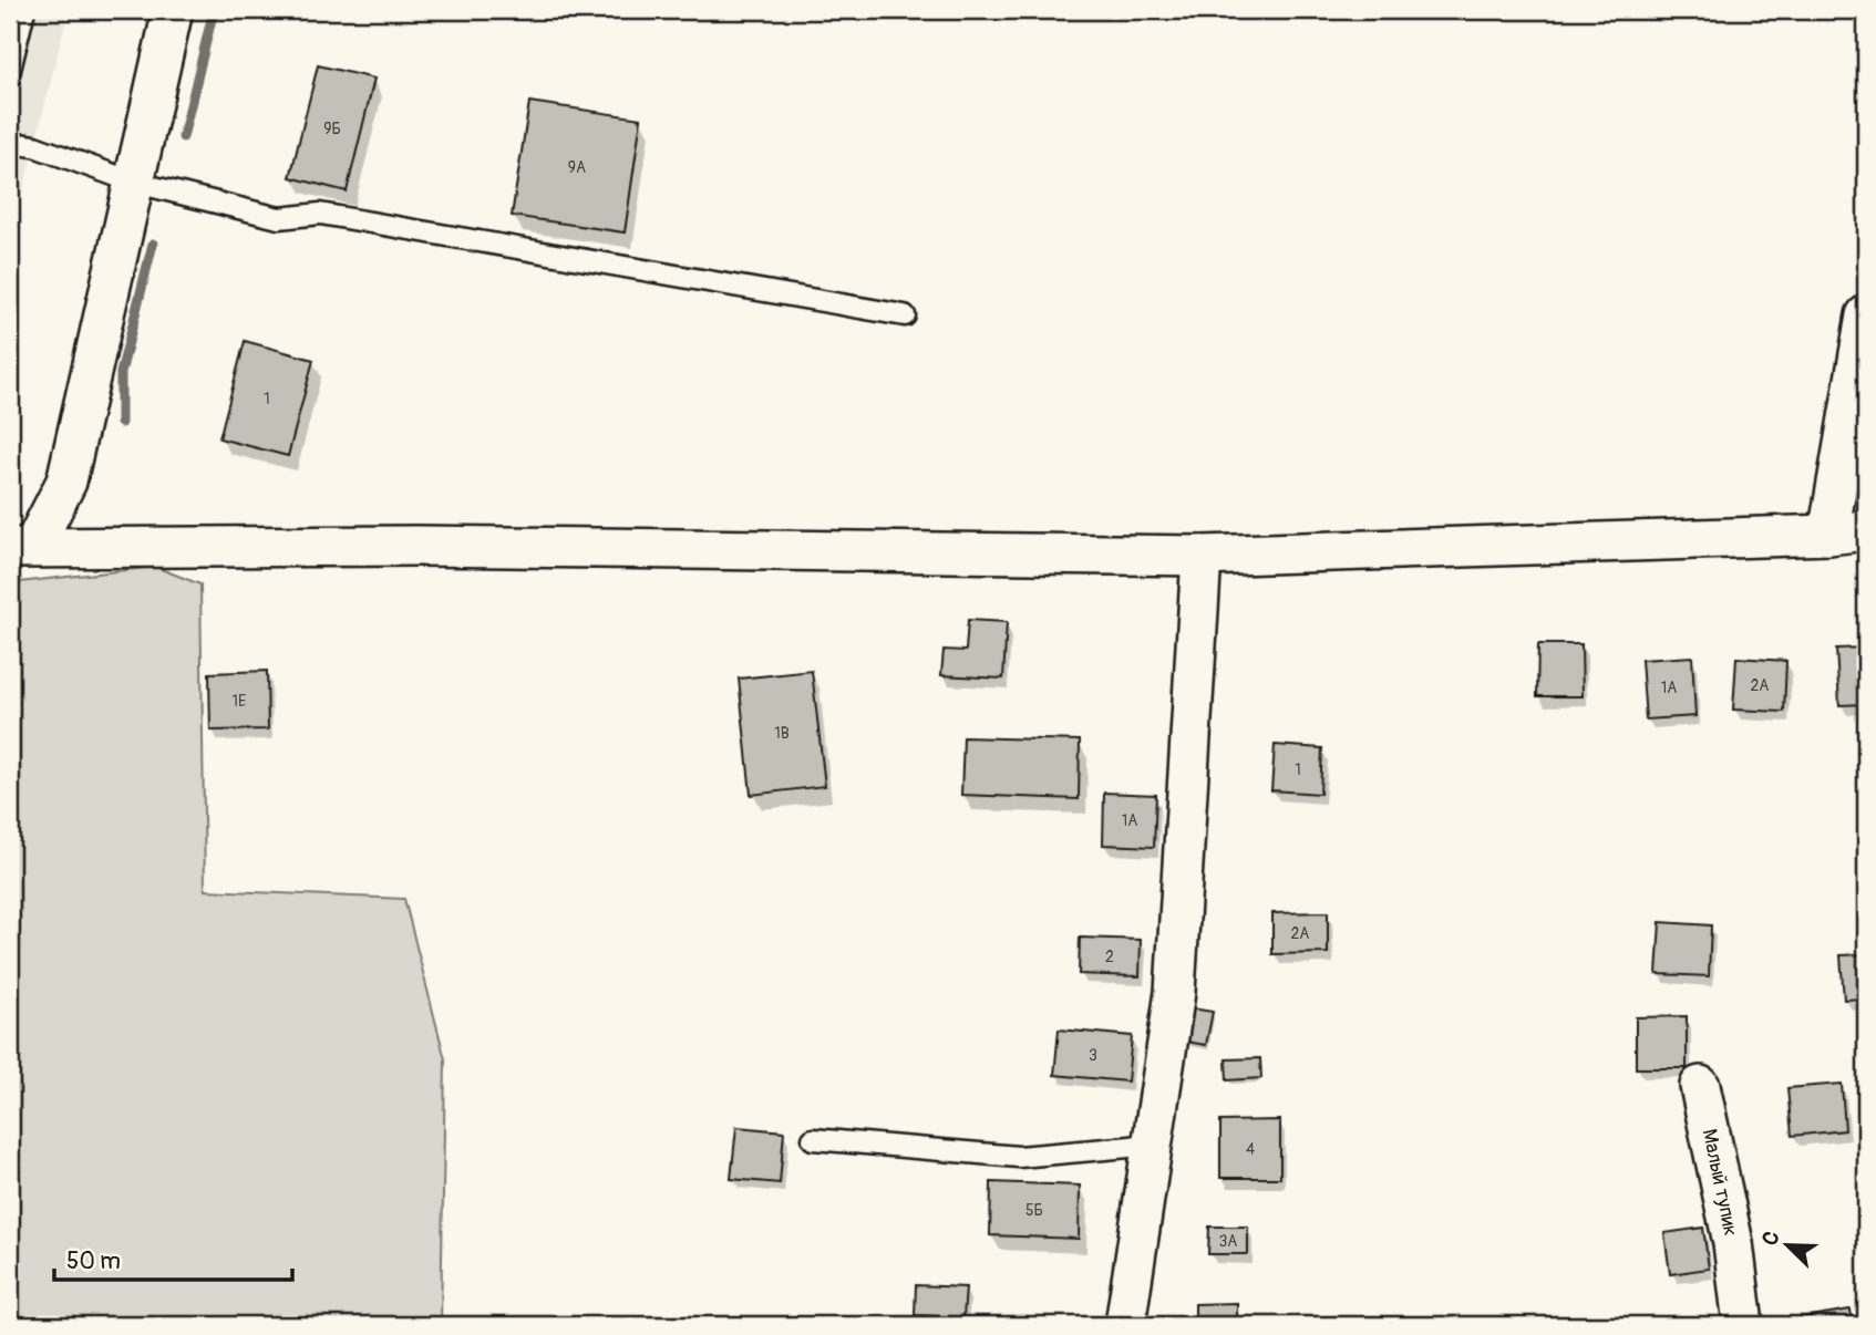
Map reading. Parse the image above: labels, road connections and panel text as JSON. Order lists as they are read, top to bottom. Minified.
{"streets":{"street":["Малый тупик"]},"house_numbers":["9Б","9А","1","2А","1А","1Е","1В","1","1А","2А","2","3","4","5Б","3А"],"scale_bar":"50 m","north":"top left"}
